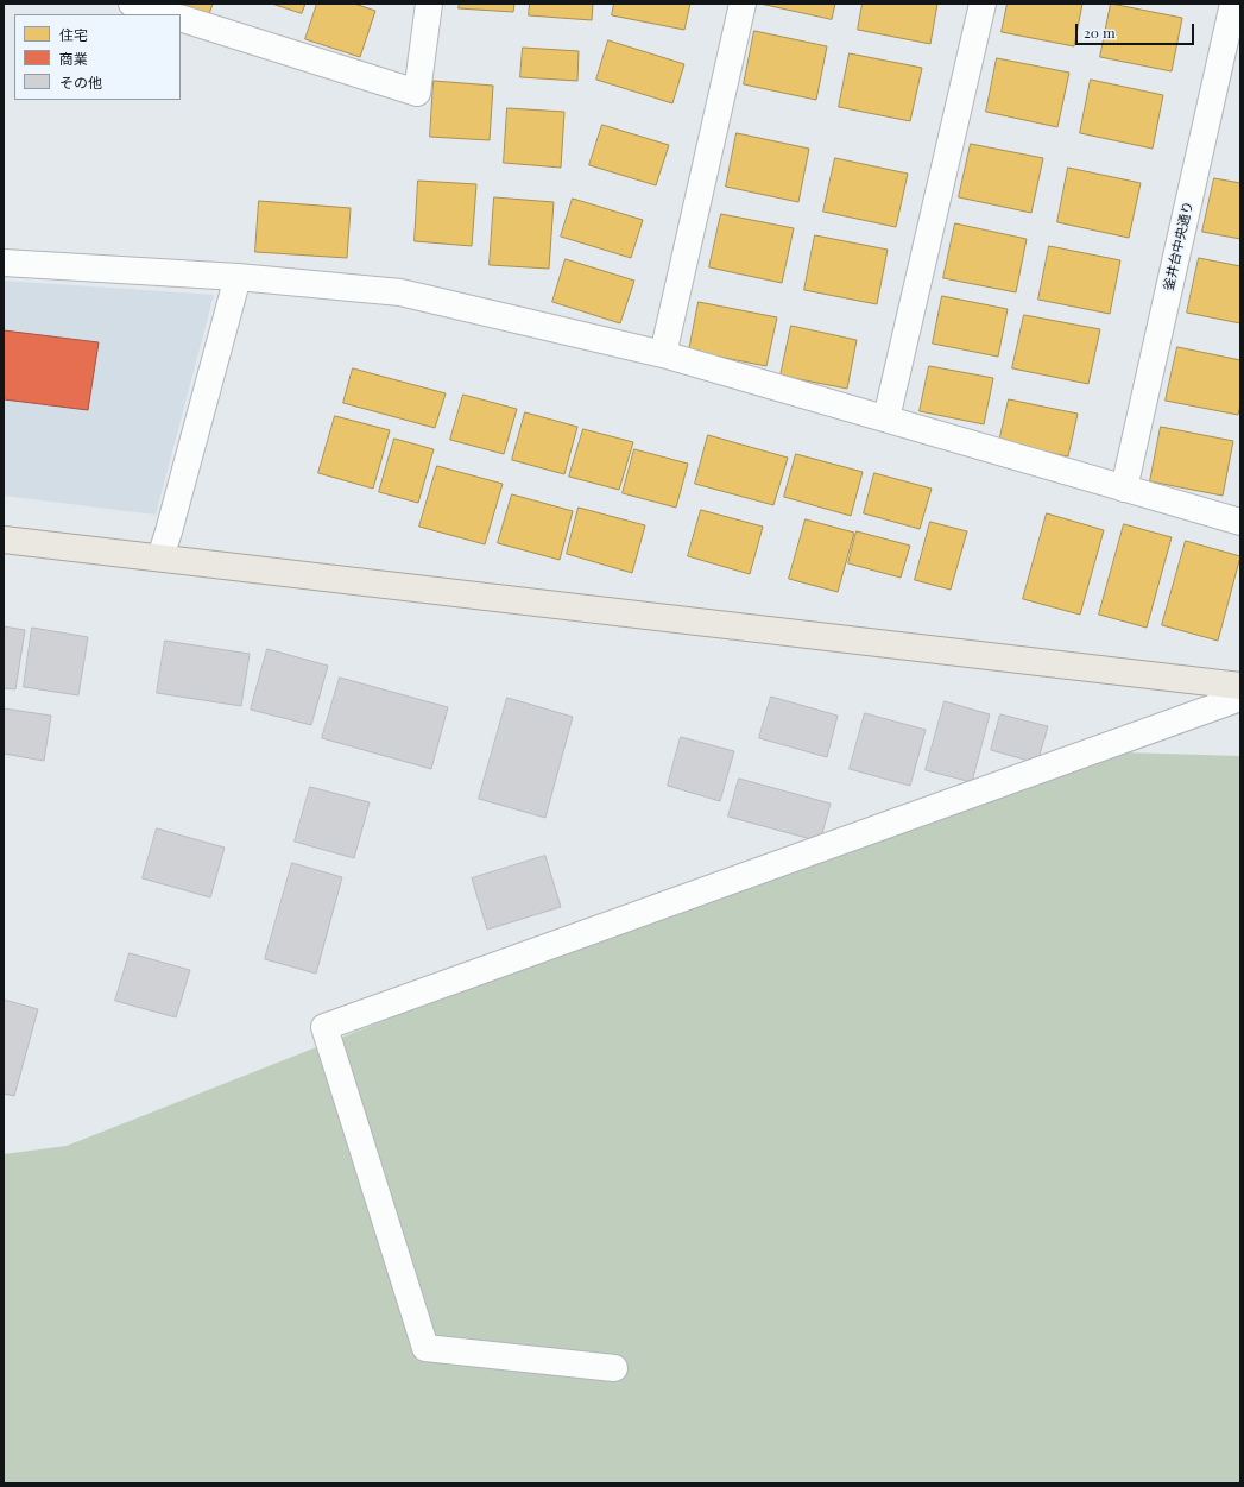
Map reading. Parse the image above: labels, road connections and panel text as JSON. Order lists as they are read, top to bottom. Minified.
{"streets":{"street":["釜井台中央通り"]},"legend":["住宅","商業","その他"],"scale_bar":"20 m"}
